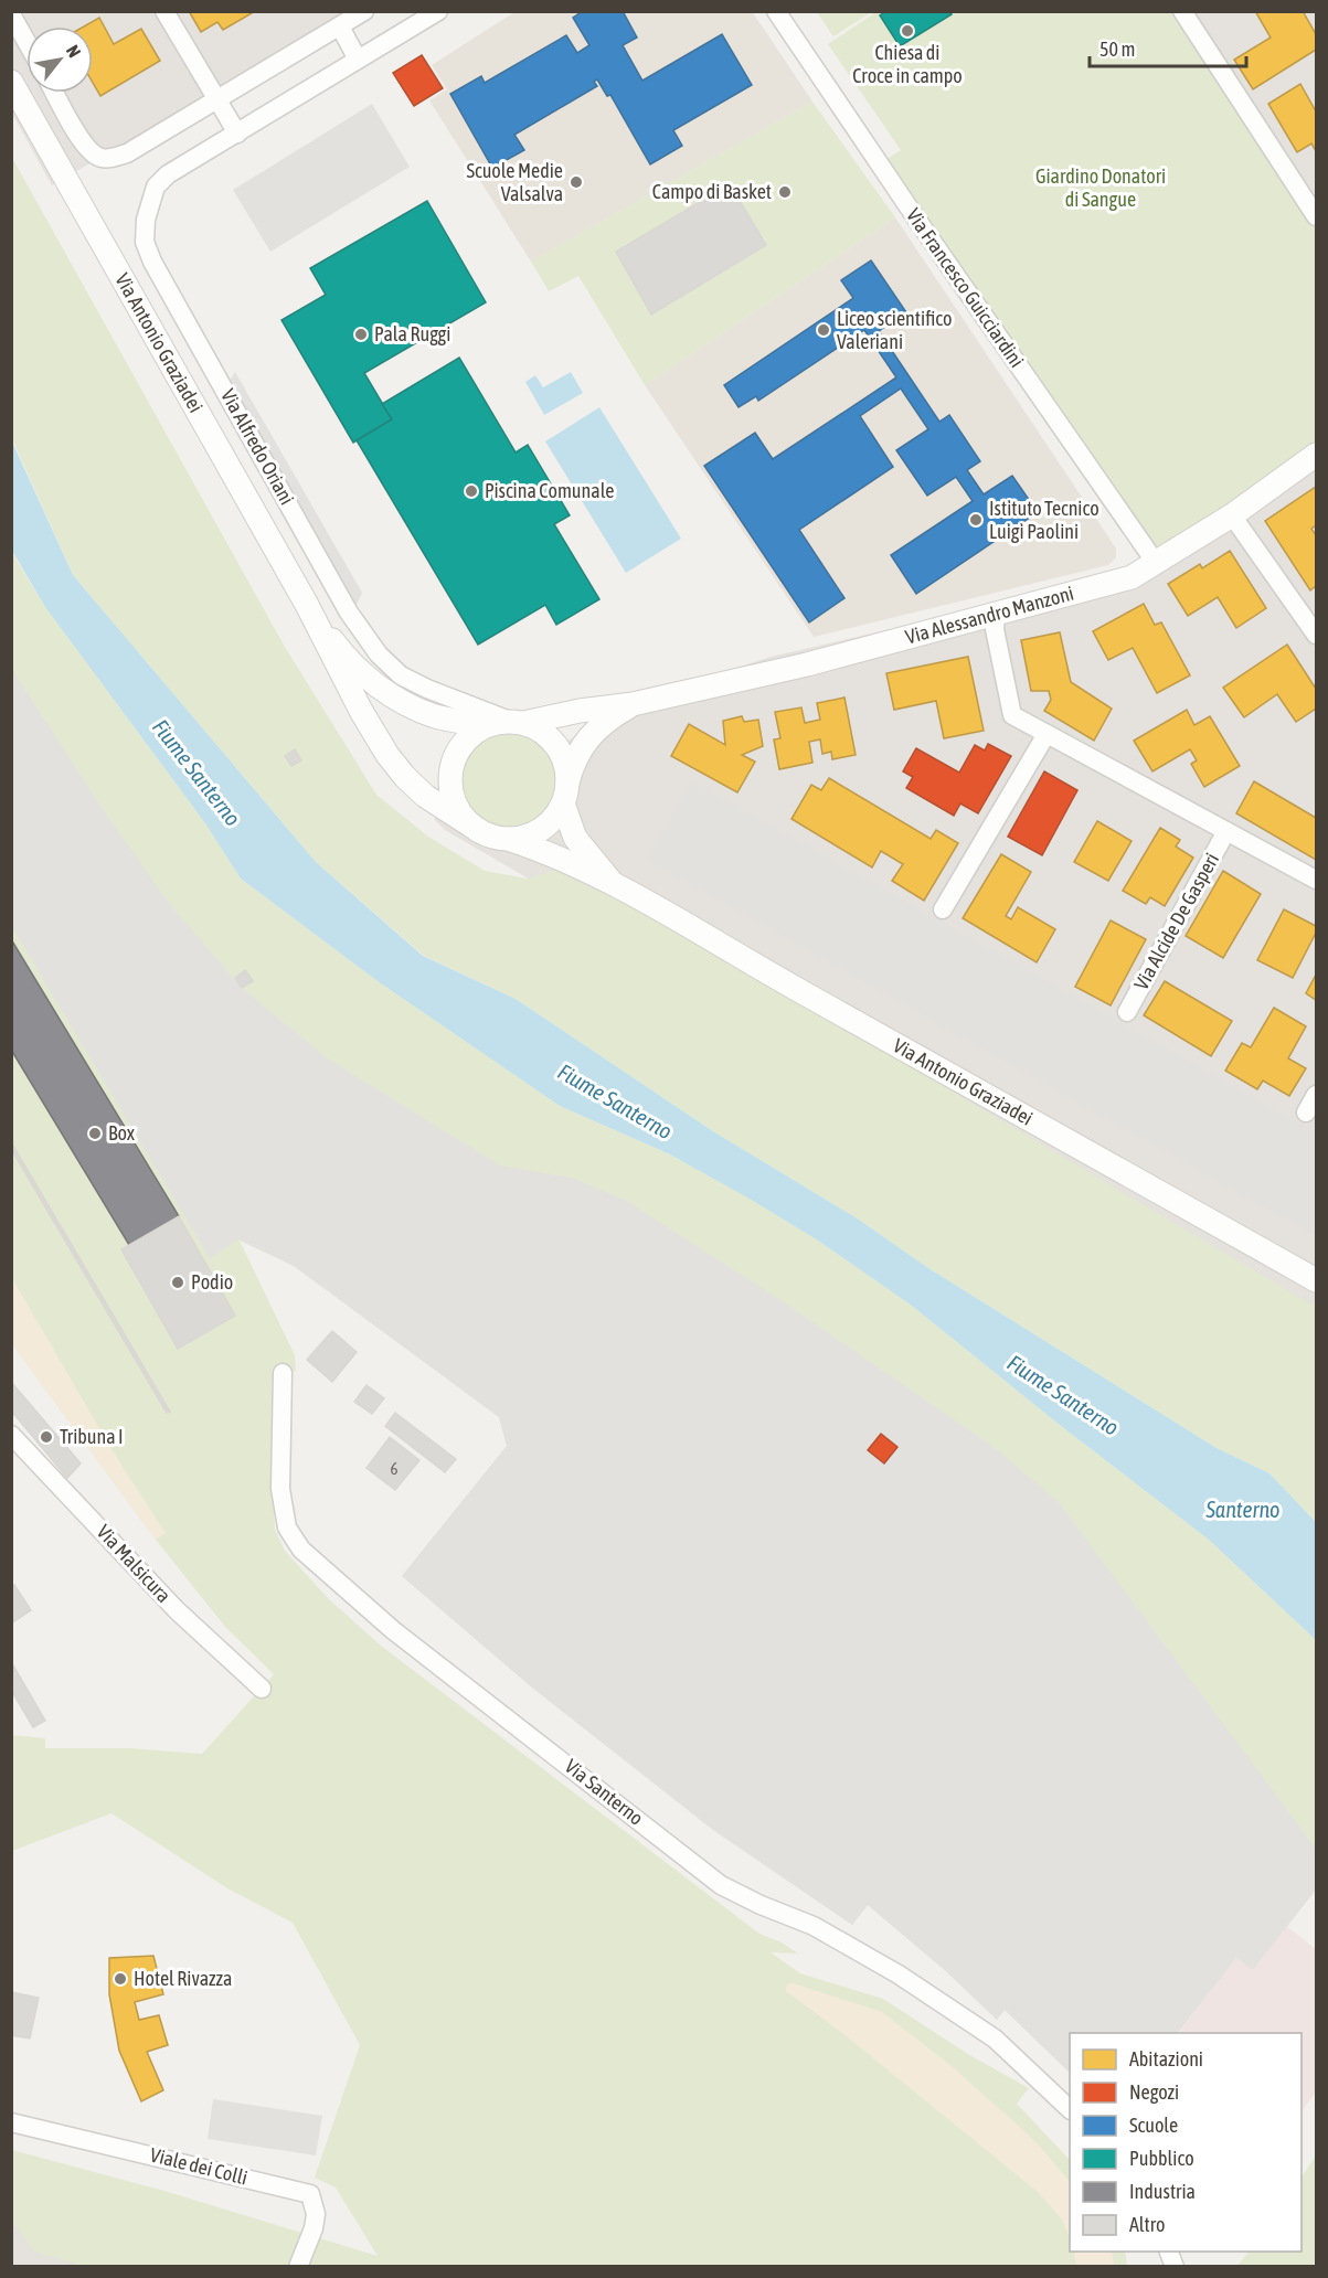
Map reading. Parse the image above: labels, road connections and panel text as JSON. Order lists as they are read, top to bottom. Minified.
{"streets":{"street":["Via Francesco Guicciardini","Via Antonio Graziadei","Via Alfredo Oriani","Via Alessandro Manzoni","Via Alcide De Gasperi","Via Malsicura","Via Santerno","Viale dei Colli"]},"crossings":[["Via Francesco Guicciardini","Via Alessandro Manzoni"],["Via Antonio Graziadei","Via Alfredo Oriani"],["Via Antonio Graziadei","Via Alessandro Manzoni"],["Via Alfredo Oriani","Via Alessandro Manzoni"],["Via Alessandro Manzoni","Via Alcide De Gasperi"]],"water":["Fiume Santerno","Santerno"],"parks":["Giardino Donatori di Sangue"],"places":["Chiesa di Croce in campo","Scuole Medie Valsalva","Campo di Basket","Liceo scientifico Valeriani","Pala Ruggi","Piscina Comunale","Istituto Tecnico Luigi Paolini","Box","Podio","Tribuna I","Hotel Rivazza"],"house_numbers":["6"],"legend":["Abitazioni","Negozi","Scuole","Pubblico","Industria","Altro"],"scale_bar":"50 m","north":"top right"}
